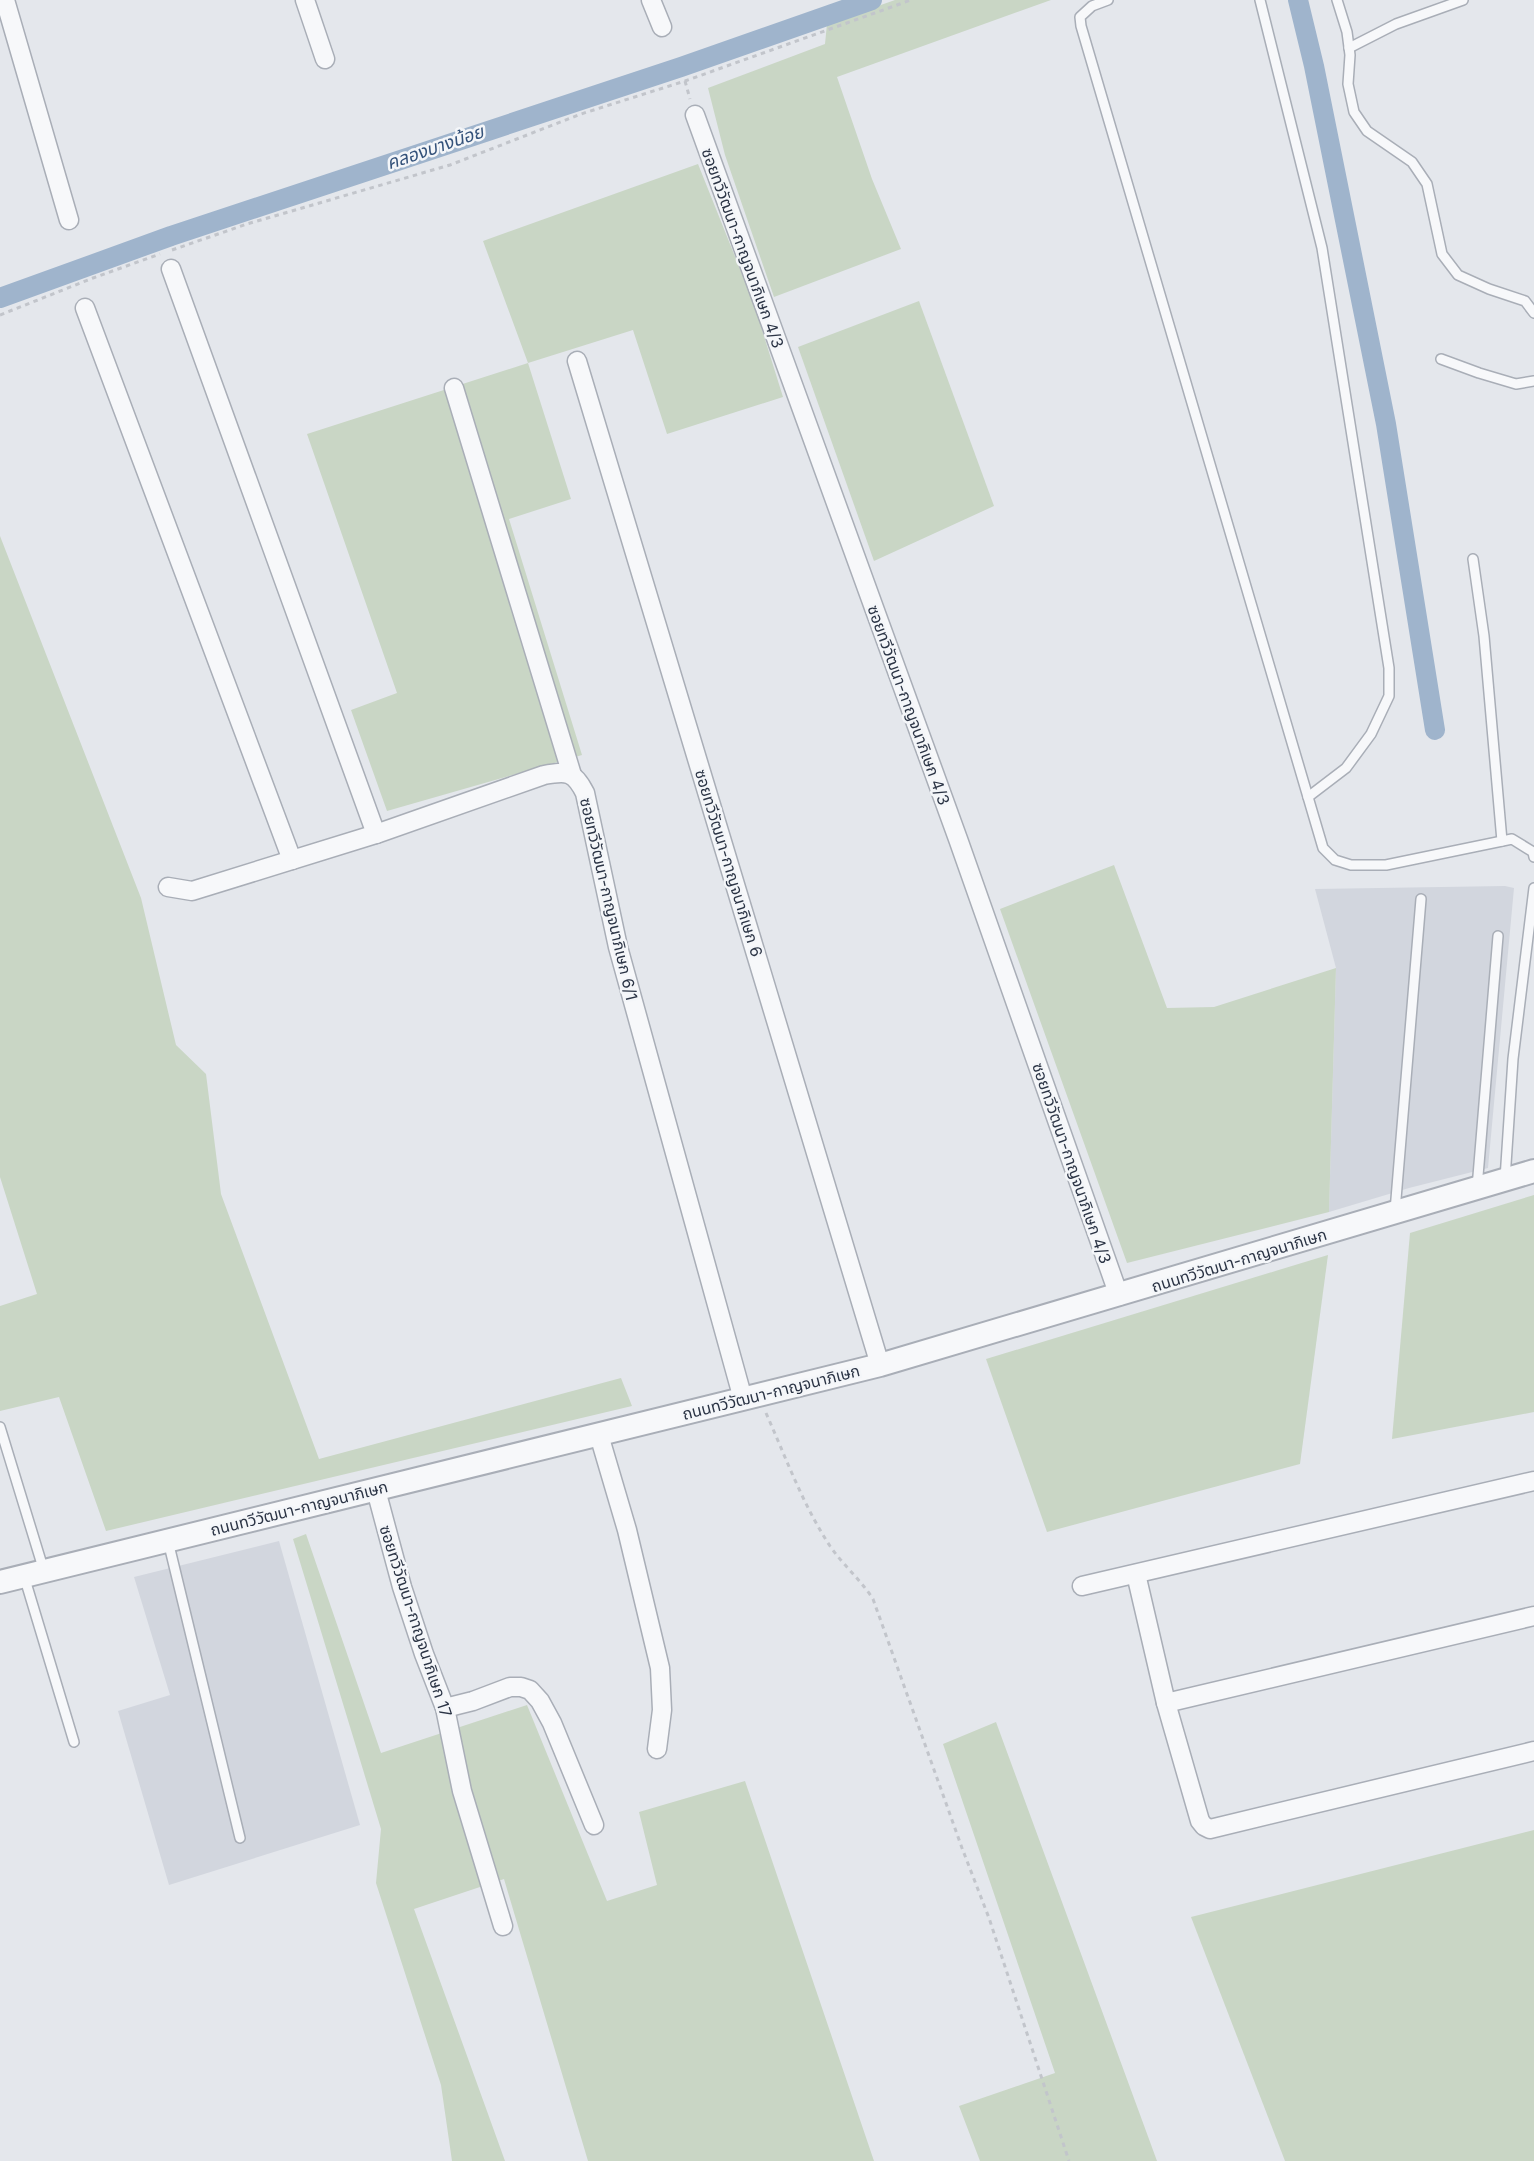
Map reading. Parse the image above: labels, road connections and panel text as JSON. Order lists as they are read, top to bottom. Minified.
{"streets":{"street":["ซอยทวีวัฒนา-กาญจนาภิเษก 4/3","ซอยทวีวัฒนา-กาญจนาภิเษก 6","ซอยทวีวัฒนา-กาญจนาภิเษก 6/1","ถนนทวีวัฒนา-กาญจนาภิเษก","ซอยทวีวัฒนา-กาญจนาภิเษก 17"]},"crossings":[["ซอยทวีวัฒนา-กาญจนาภิเษก 4/3","ถนนทวีวัฒนา-กาญจนาภิเษก"],["ซอยทวีวัฒนา-กาญจนาภิเษก 6","ถนนทวีวัฒนา-กาญจนาภิเษก"],["ซอยทวีวัฒนา-กาญจนาภิเษก 6/1","ถนนทวีวัฒนา-กาญจนาภิเษก"],["ถนนทวีวัฒนา-กาญจนาภิเษก","ซอยทวีวัฒนา-กาญจนาภิเษก 17"]],"water":["คลองบางน้อย"]}
